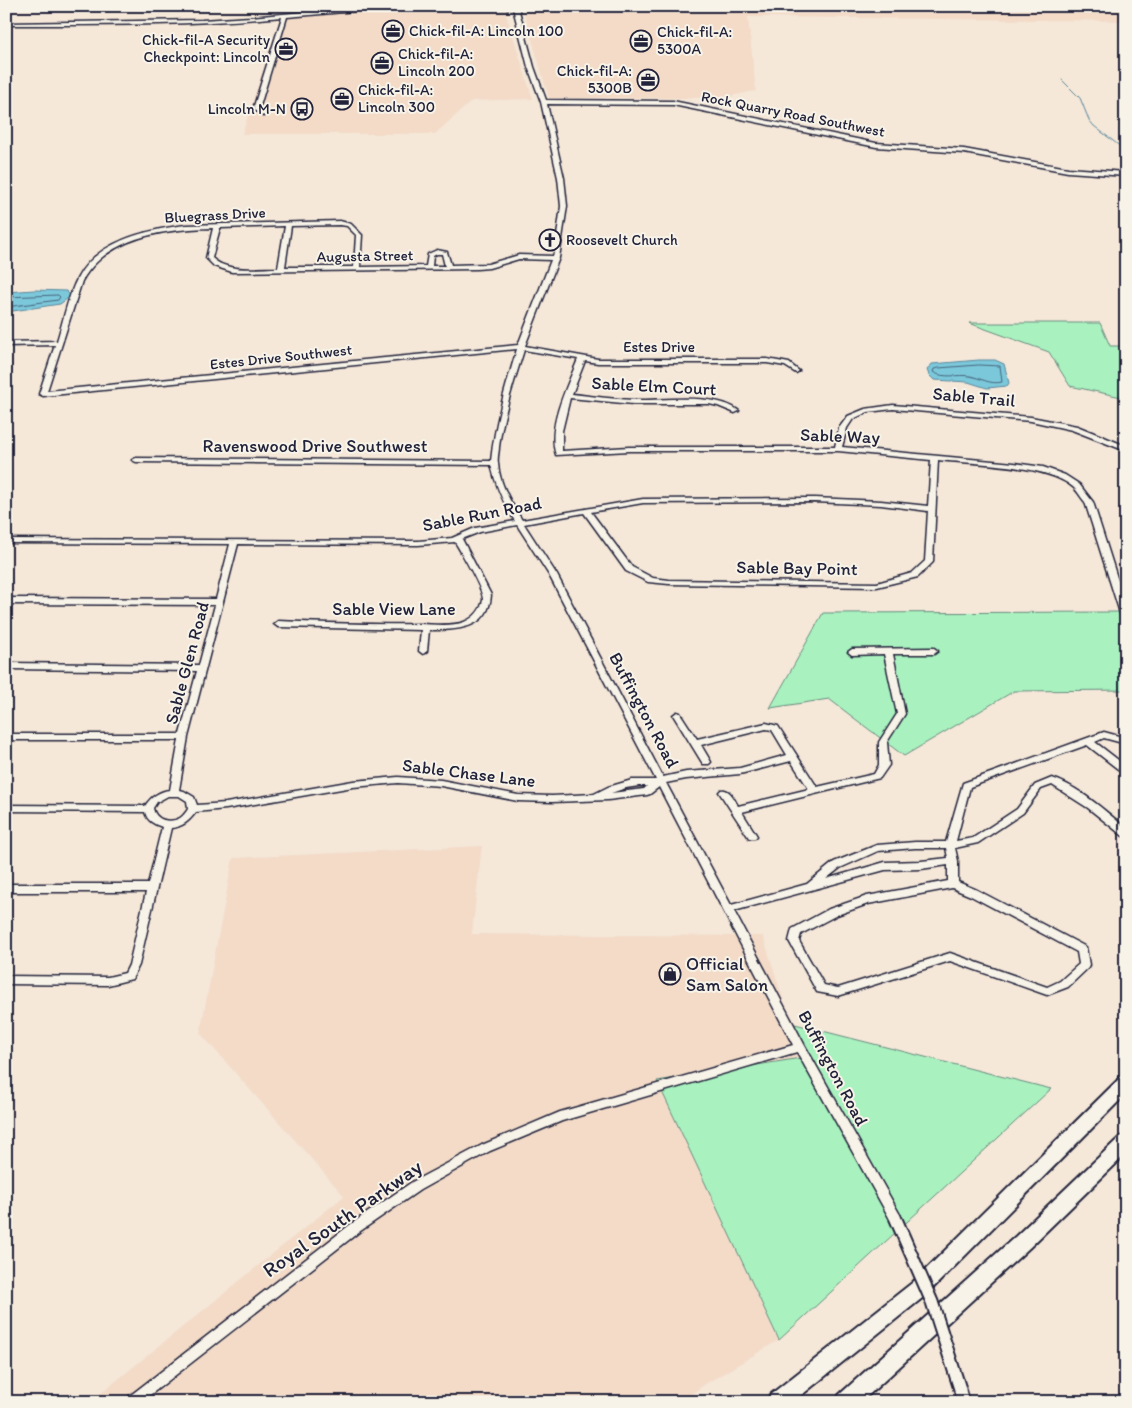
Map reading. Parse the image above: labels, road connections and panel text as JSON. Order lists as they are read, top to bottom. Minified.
{"streets":{"street":["Rock Quarry Road Southwest","Bluegrass Drive","Augusta Street","Estes Drive","Estes Drive Southwest","Sable Elm Court","Sable Trail","Sable Way","Ravenswood Drive Southwest","Sable Run Road","Sable Bay Point","Sable View Lane","Sable Glen Road","Buffington Road","Sable Chase Lane","Royal South Parkway"]},"crossings":[["Rock Quarry Road Southwest","Buffington Road"],["Bluegrass Drive","Augusta Street"],["Bluegrass Drive","Estes Drive Southwest"],["Augusta Street","Buffington Road"],["Estes Drive","Estes Drive Southwest"],["Estes Drive","Sable Way"],["Estes Drive","Buffington Road"],["Estes Drive Southwest","Buffington Road"],["Sable Elm Court","Sable Way"],["Sable Trail","Sable Way"],["Sable Way","Sable Bay Point"],["Ravenswood Drive Southwest","Buffington Road"],["Sable Run Road","Sable Bay Point"],["Sable Run Road","Sable View Lane"],["Sable Run Road","Sable Glen Road"],["Sable Run Road","Buffington Road"],["Sable Glen Road","Sable Chase Lane"],["Buffington Road","Sable Chase Lane"],["Buffington Road","Royal South Parkway"]],"places":{"office":["Chick-fil-A: Lincoln 100","Chick-fil-A: 5300A","Chick-fil-A Security Checkpoint: Lincoln","Chick-fil-A: Lincoln 200","Chick-fil-A: 5300B","Chick-fil-A: Lincoln 300"],"bus stop":["Lincoln M-N"],"church":["Roosevelt Church"],"shop":["Official Sam Salon"]}}
